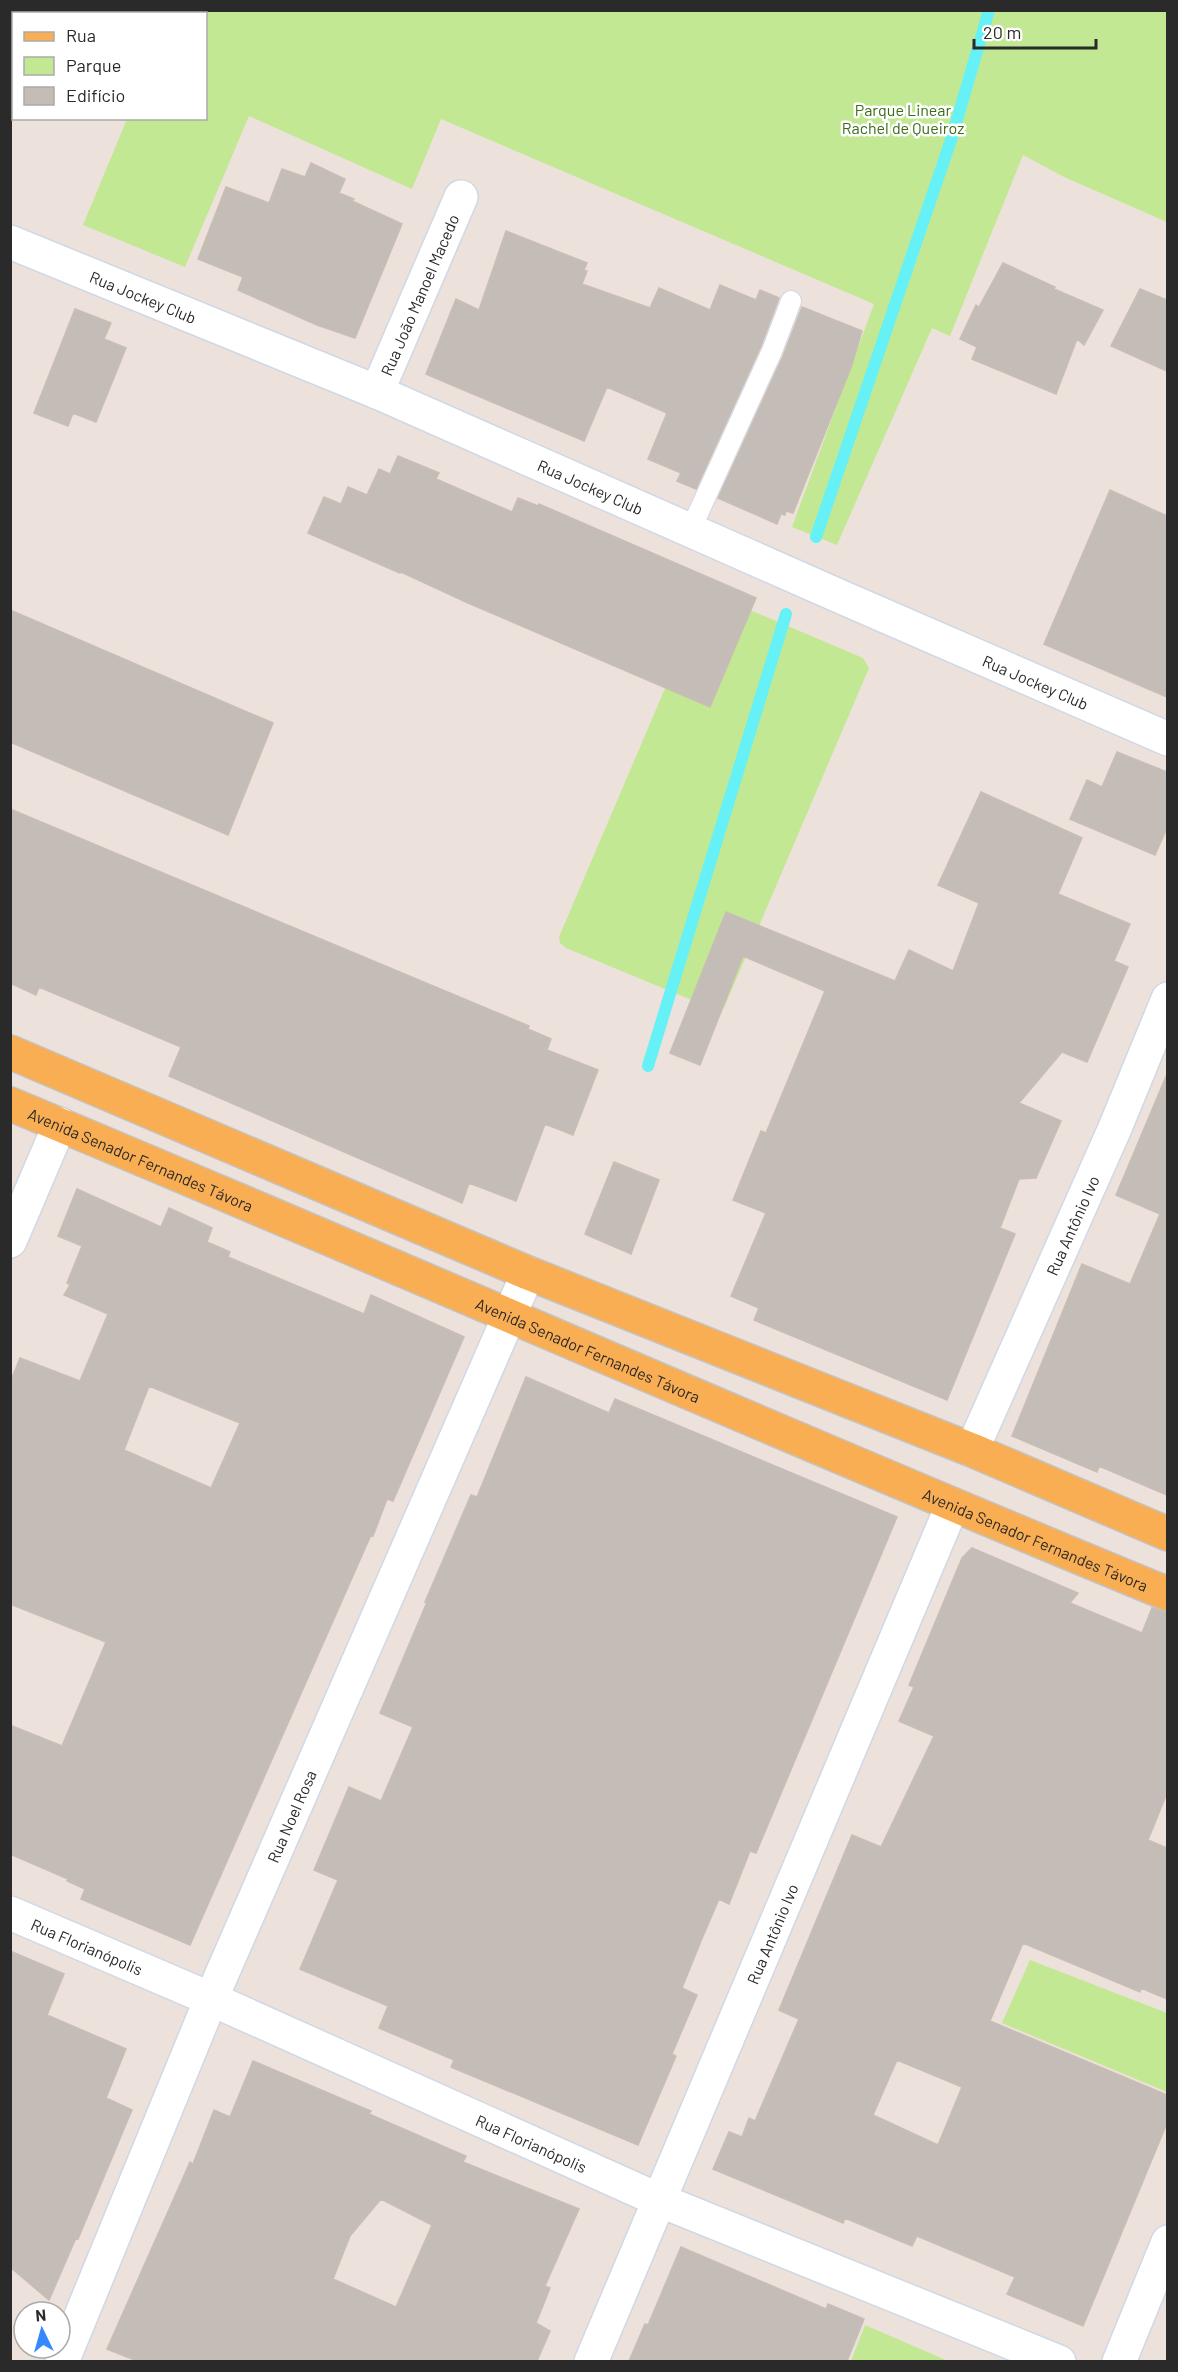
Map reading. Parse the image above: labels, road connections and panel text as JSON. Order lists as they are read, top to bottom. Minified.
{"streets":{"main road":["Avenida Senador Fernandes Távora"],"street":["Rua João Manoel Macedo","Rua Jockey Club","Rua Antônio Ivo","Rua Noel Rosa","Rua Florianópolis"]},"crossings":[["Rua João Manoel Macedo","Rua Jockey Club"],["Avenida Senador Fernandes Távora","Rua Antônio Ivo"],["Avenida Senador Fernandes Távora","Rua Noel Rosa"],["Rua Antônio Ivo","Rua Florianópolis"],["Rua Noel Rosa","Rua Florianópolis"]],"parks":["Parque Linear Rachel de Queiroz"],"legend":["Rua","Parque","Edifício"],"scale_bar":"20 m","north":"top"}
